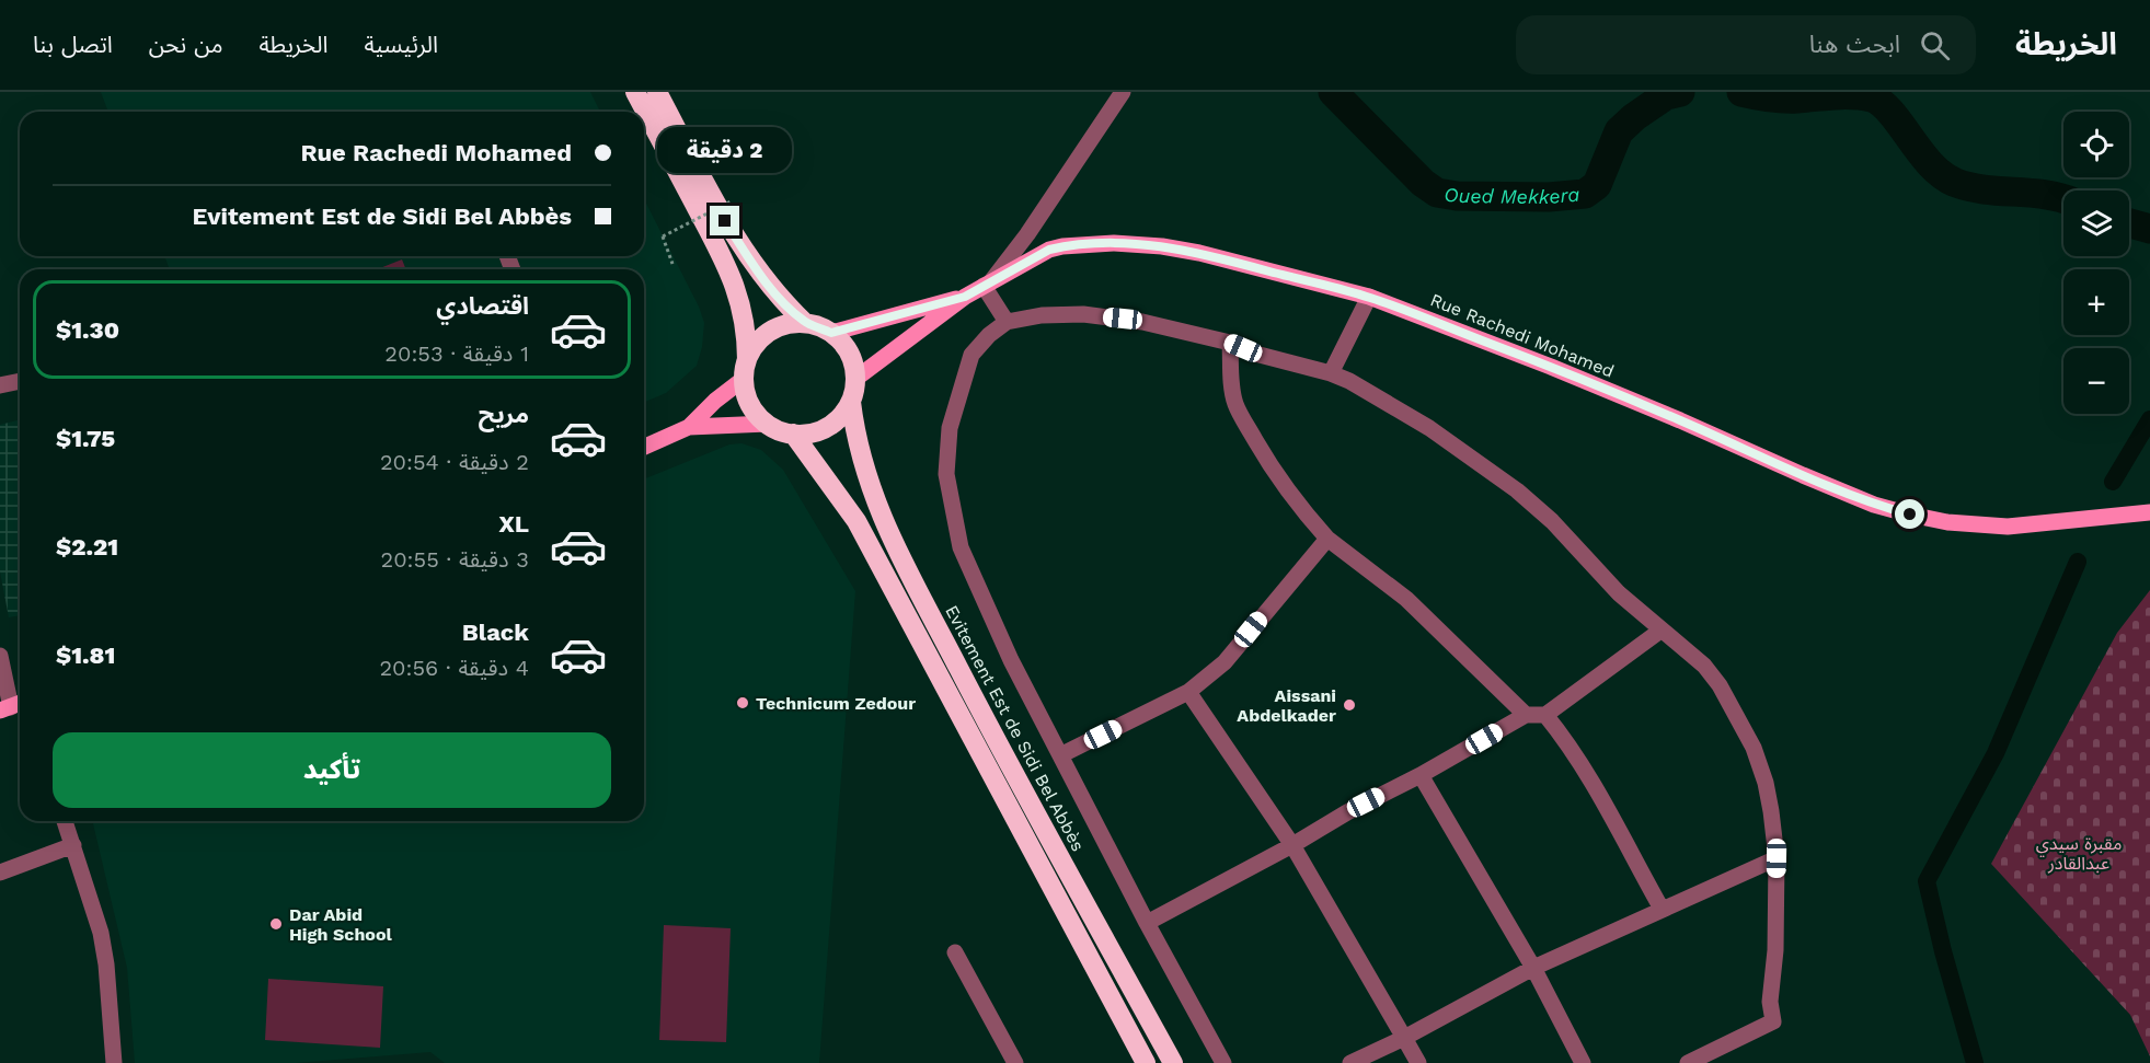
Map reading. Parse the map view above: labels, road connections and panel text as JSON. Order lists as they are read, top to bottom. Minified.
{"streets":{"highway":["Evitement Est de Sidi Bel Abbès"],"main road":["Rue Rachedi Mohamed"]},"water":["Oued Mekkera"],"parks":["مقبرة سيدي عبدالقادر"],"places":["Technicum Zedour","Aissani Abdelkader","Dar Abid High School"],"page":{"header":"الخريطة","search":"ابحث هنا","nav":["الرئيسية","الخريطة","من نحن","اتصل بنا"],"map_buttons":["+","−"],"banner":["Rue Rachedi Mohamed","Evitement Est de Sidi Bel Abbès"],"bubble":"2 دقيقة","list":[{"name":"اقتصادي","note":"1 دقيقة · 20:53","value":"$1.30"},{"name":"مريح","note":"2 دقيقة · 20:54","value":"$1.75"},{"name":"XL","note":"3 دقيقة · 20:55","value":"$2.21"},{"name":"Black","note":"4 دقيقة · 20:56","value":"$1.81"}],"buttons":"تأكيد"}}
